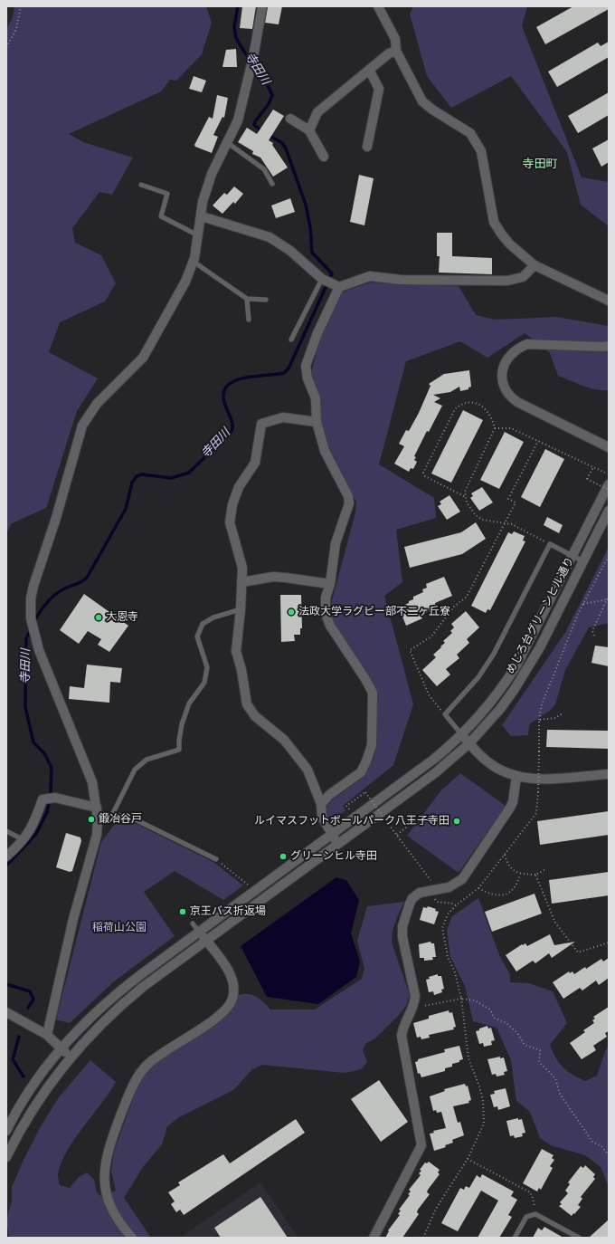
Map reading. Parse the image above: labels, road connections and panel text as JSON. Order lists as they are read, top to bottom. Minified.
{"streets":{"street":["めじろ台グリーンヒル通り"]},"districts":["寺田町"],"water":["寺田川"],"parks":["稲荷山公園"],"places":["法政大学ラグビー部不二ヶ丘寮","大恩寺","鍛冶谷戸","ルイマスフットボールパーク八王子寺田","グリーンヒル寺田","京王バス折返場"]}
